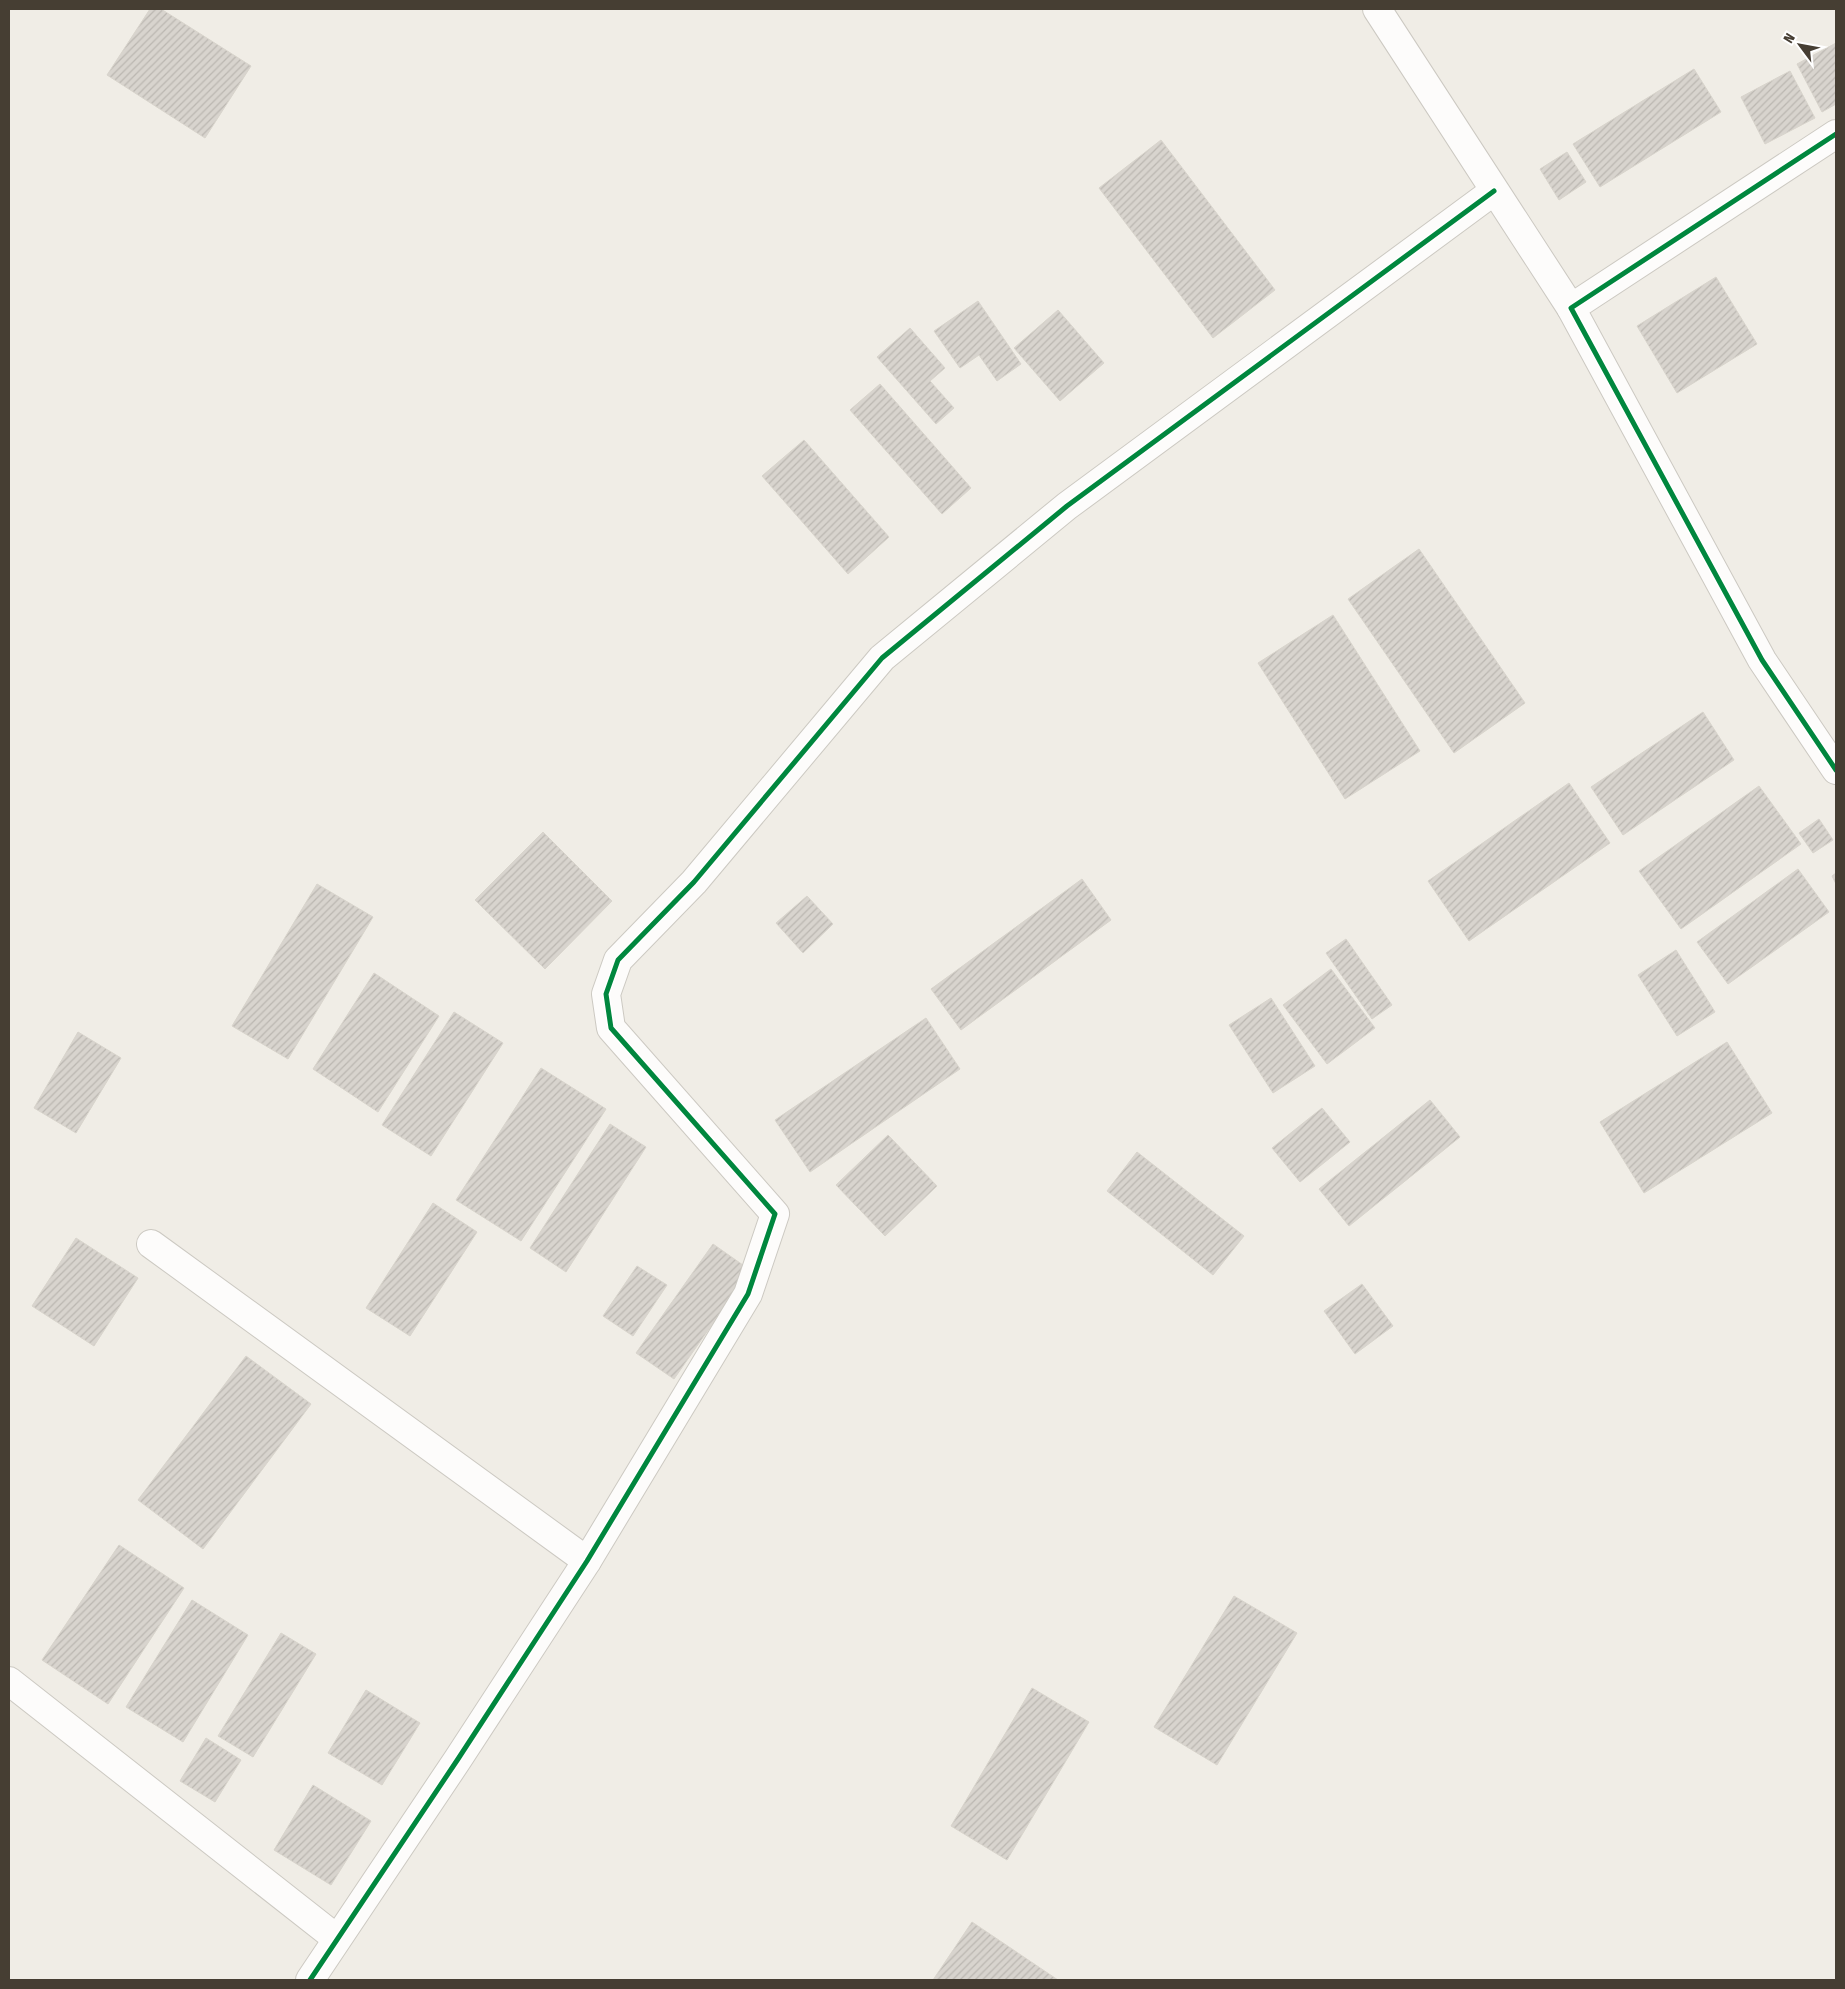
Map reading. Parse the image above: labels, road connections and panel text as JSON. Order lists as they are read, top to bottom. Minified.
{"north":"top left"}
